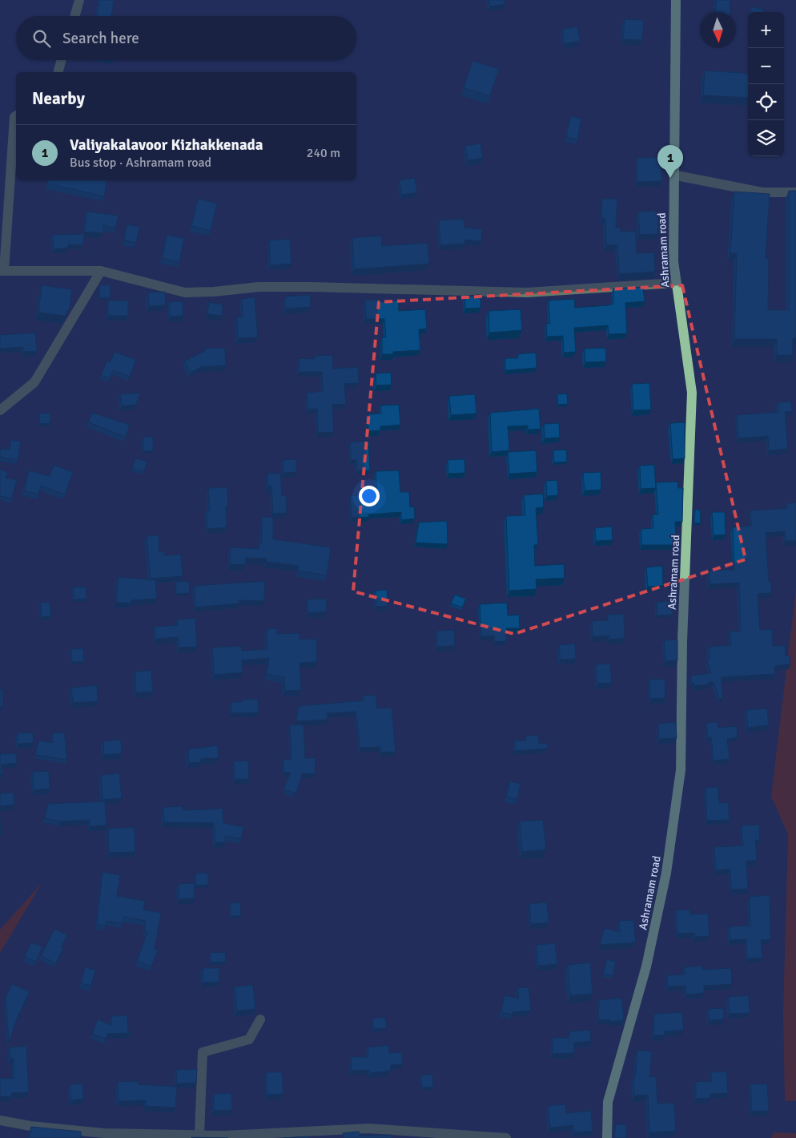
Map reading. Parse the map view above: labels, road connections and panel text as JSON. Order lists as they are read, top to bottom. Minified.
{"streets":{"main road":["Ashramam road"]},"north":"bottom","page":{"map_buttons":["+","−"],"search":"Search here","heading":"Nearby","list":[{"mark":"1","name":"Valiyakalavoor Kizhakkenada","note":"Bus stop · Ashramam road","value":"240 m"}],"pins":"1"}}
